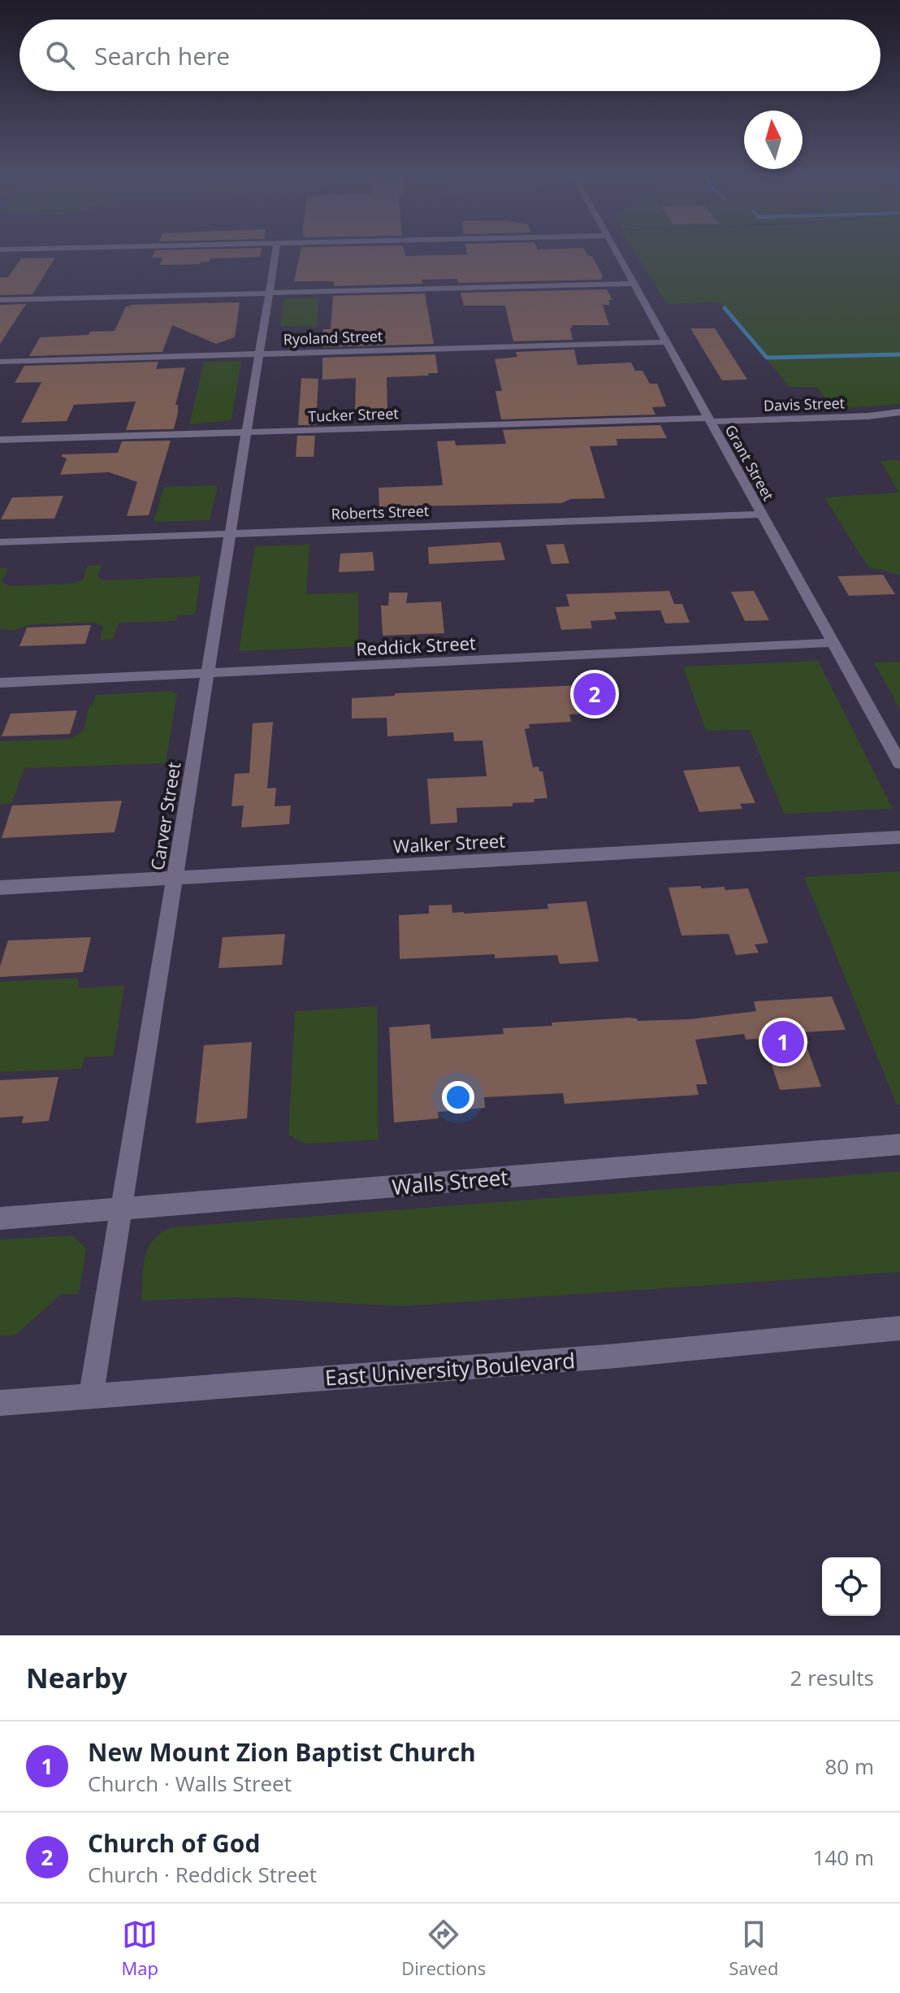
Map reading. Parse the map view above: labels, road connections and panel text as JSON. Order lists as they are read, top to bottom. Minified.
{"streets":{"street":["Ryoland Street","Davis Street","Tucker Street","Grant Street","Roberts Street","Reddick Street","Carver Street","Walker Street","Walls Street","East University Boulevard"]},"crossings":[["Ryoland Street","Grant Street"],["Ryoland Street","Carver Street"],["Davis Street","Tucker Street"],["Davis Street","Grant Street"],["Tucker Street","Grant Street"],["Tucker Street","Carver Street"],["Grant Street","Roberts Street"],["Grant Street","Reddick Street"],["Roberts Street","Carver Street"],["Reddick Street","Carver Street"],["Carver Street","Walker Street"],["Carver Street","Walls Street"],["Carver Street","East University Boulevard"]],"north":"top","page":{"search":"Search here","pins":["2","1"],"heading":["Nearby","2 results"],"list":[{"mark":"1","name":"New Mount Zion Baptist Church","note":"Church · Walls Street","value":"80 m"},{"mark":"2","name":"Church of God","note":"Church · Reddick Street","value":"140 m"}],"nav":["Map","Directions","Saved"]}}
